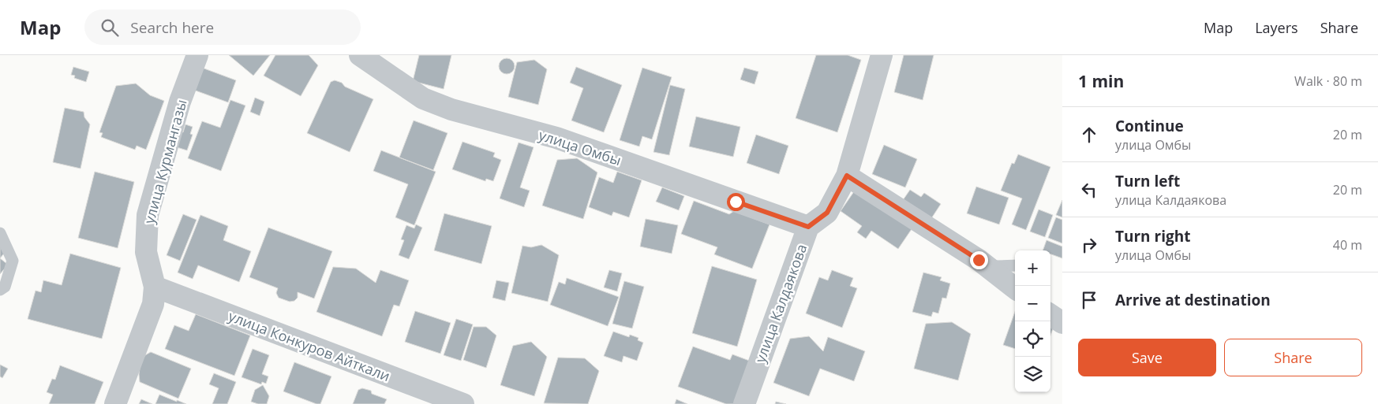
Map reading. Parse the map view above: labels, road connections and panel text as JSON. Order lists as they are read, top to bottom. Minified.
{"streets":{"street":["улица Омбы","улица Курмангазы","улица Калдаякова","улица Конкуров Айткали"]},"crossings":[["улица Омбы","улица Калдаякова"],["улица Курмангазы","улица Конкуров Айткали"]],"page":{"header":"Map","search":"Search here","nav":["Map","Layers","Share"],"heading":["1 min","Walk · 80 m"],"list":[["Continue","улица Омбы","20 m"],["Turn left","улица Калдаякова","20 m"],["Turn right","улица Омбы","40 m"],"Arrive at destination"],"map_buttons":["+","−"],"buttons":["Save","Share"]}}
